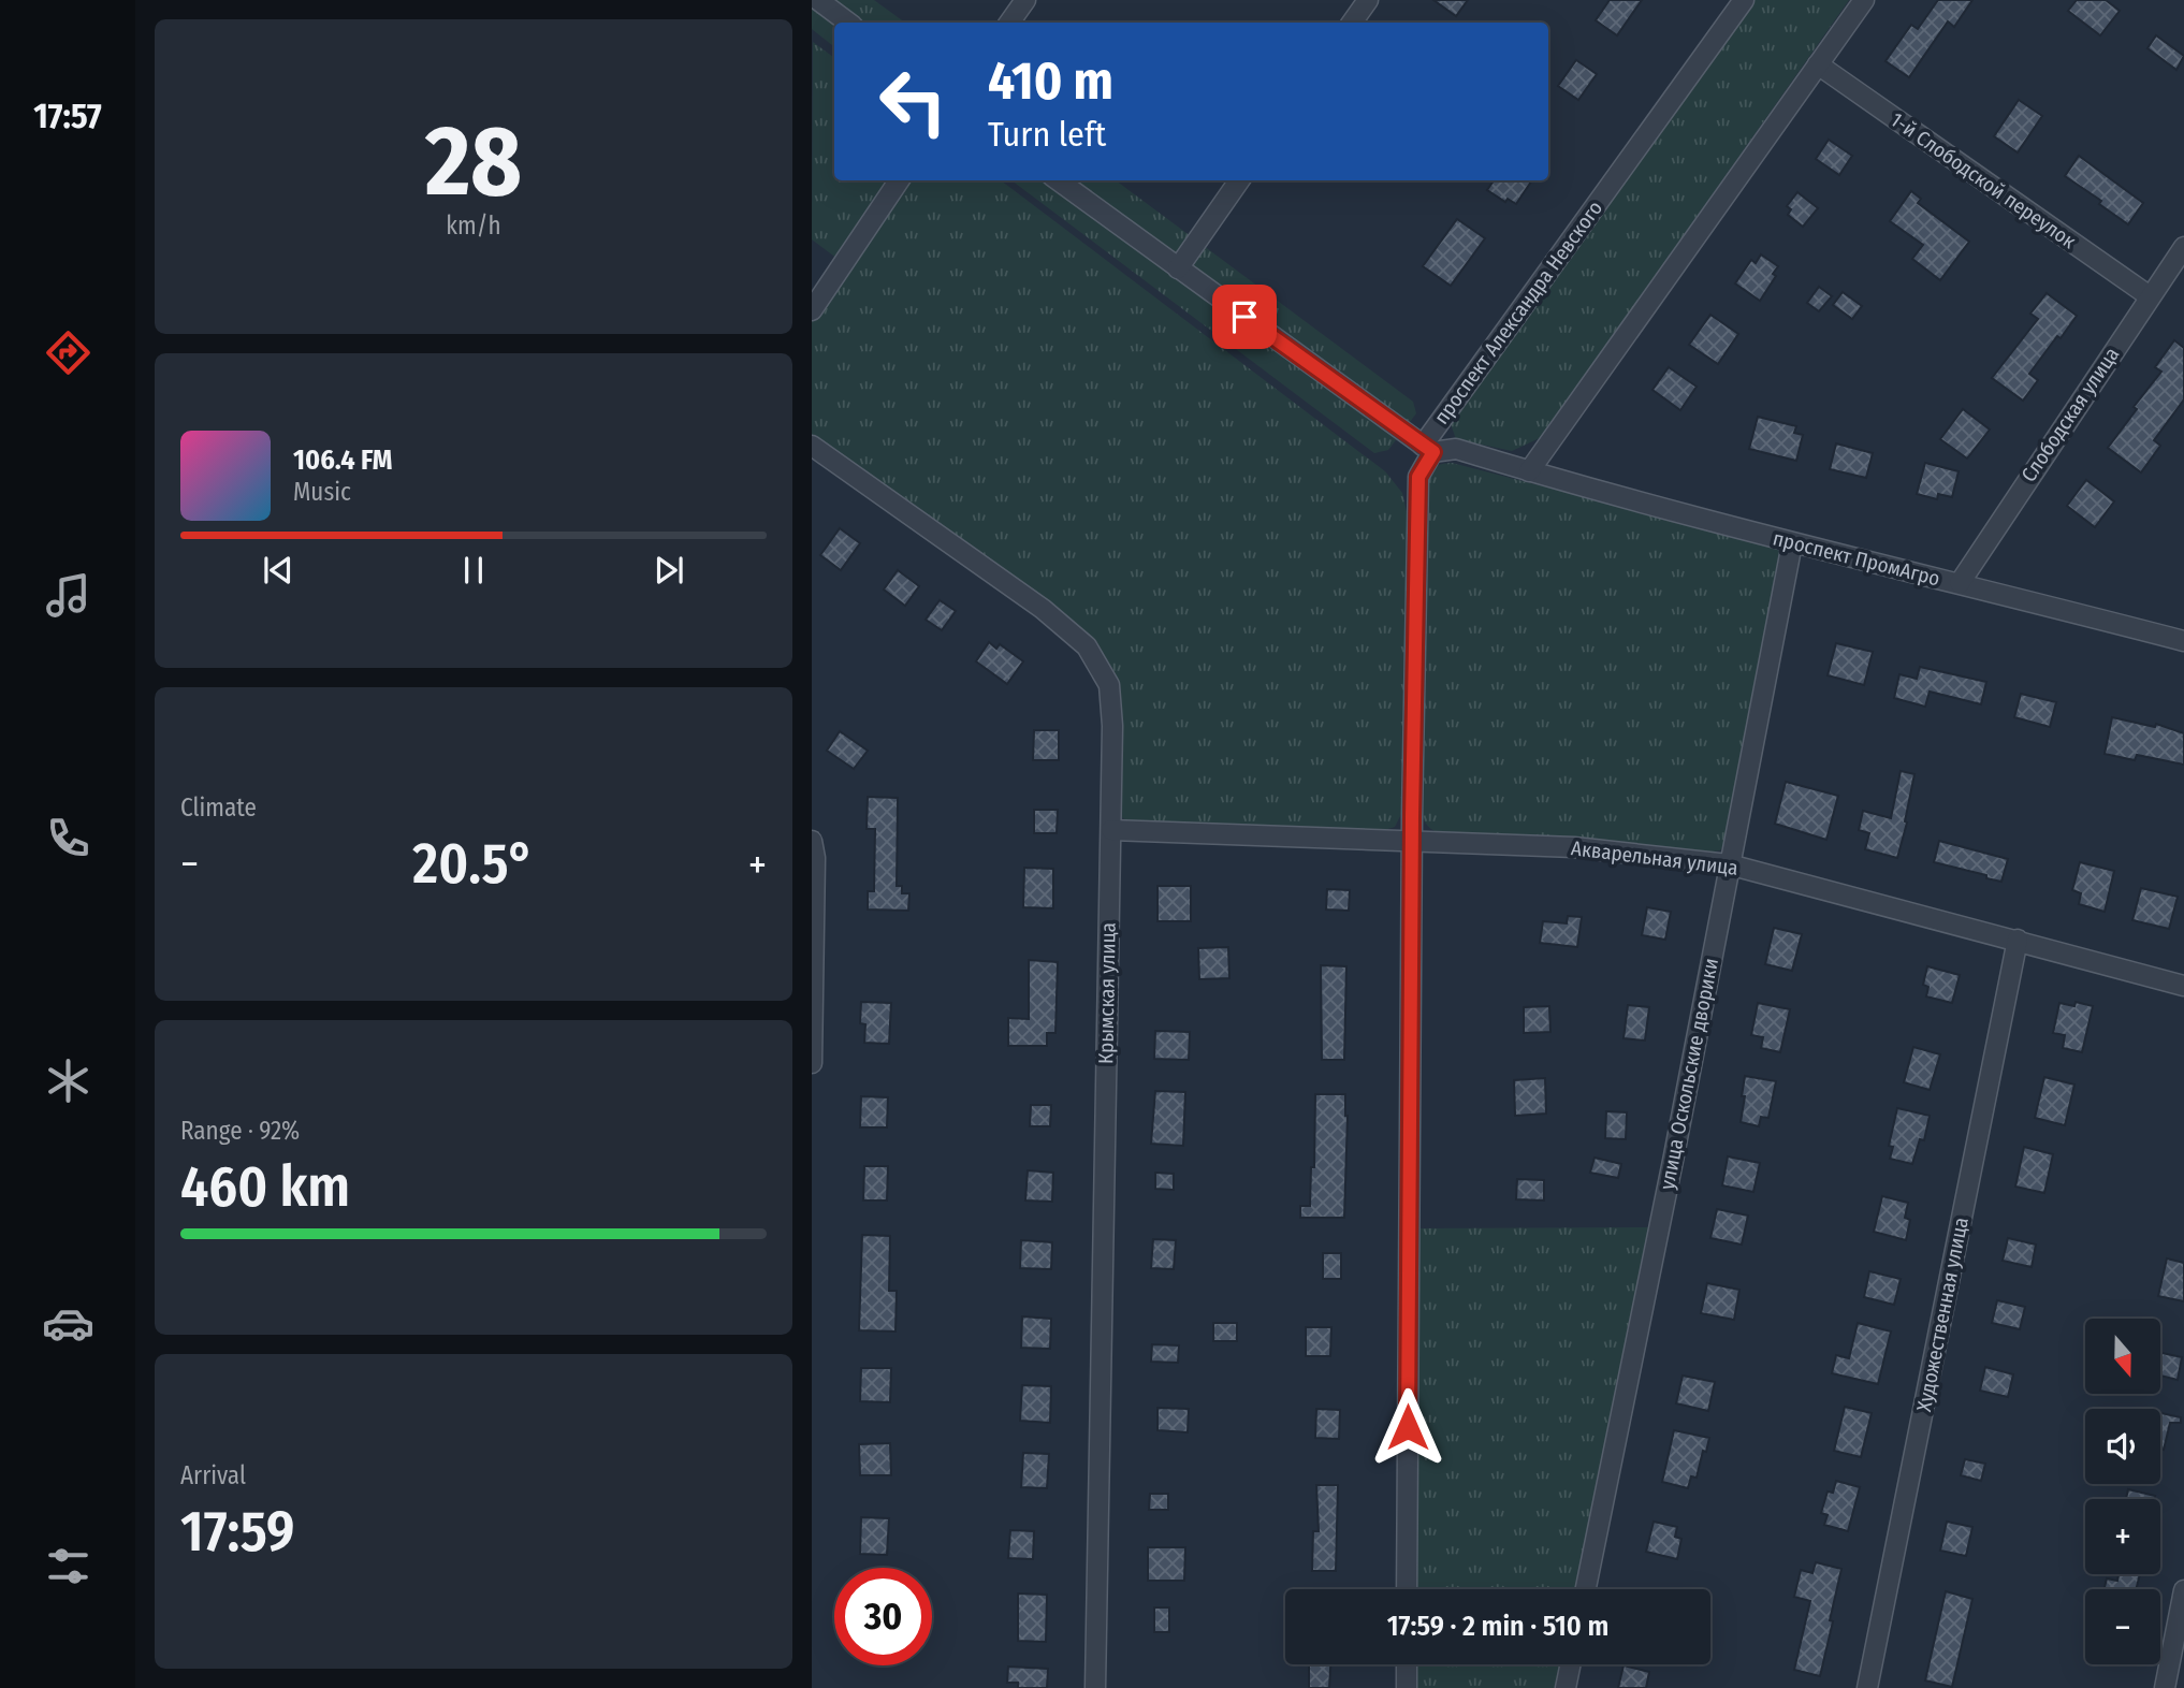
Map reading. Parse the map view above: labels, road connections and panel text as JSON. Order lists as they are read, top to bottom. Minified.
{"streets":{"street":["1-й Слободской переулок","проспект Александра Невского","Слободская улица","проспект ПромАгро","Акварельная улица","Крымская улица","улица Оскольские дворики","Художественная улица"]},"crossings":[["1-й Слободской переулок","Слободская улица"],["проспект Александра Невского","проспект ПромАгро"],["проспект Александра Невского","Акварельная улица"],["Слободская улица","проспект ПромАгро"],["проспект ПромАгро","улица Оскольские дворики"],["Акварельная улица","Крымская улица"],["Акварельная улица","улица Оскольские дворики"],["Акварельная улица","Художественная улица"]],"north":"bottom","page":{"tabs":"17:57","tile":[["28","km/h"],"Climate",["Range · 92%","460 km"],["Arrival","17:59"]],"turn":["410 m","Turn left"],"song":["106.4 FM","Music"],"heat":["−","20.5°","+"],"map_buttons":["+","−"],"limit":"30","trip":"17:59 · 2 min · 510 m"}}
